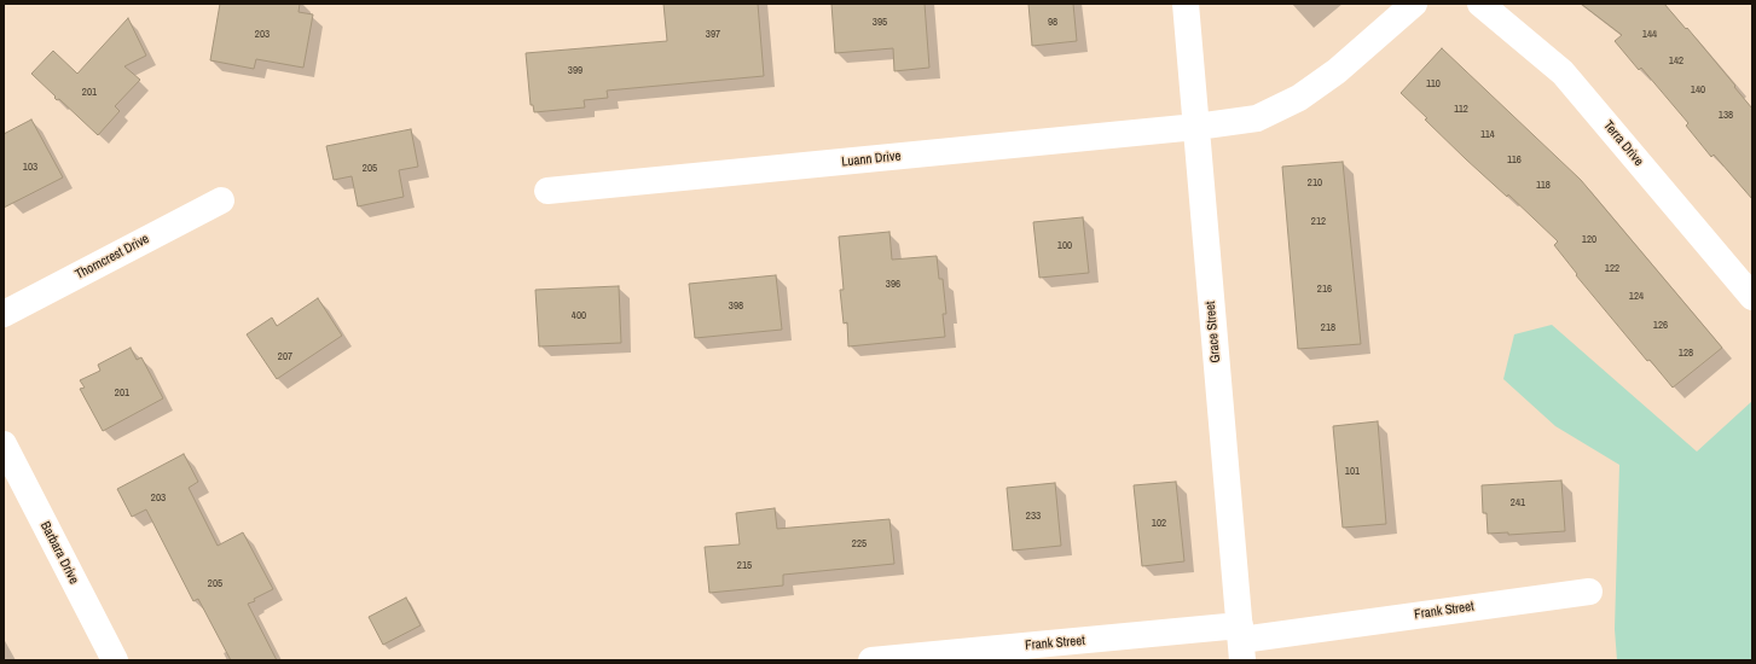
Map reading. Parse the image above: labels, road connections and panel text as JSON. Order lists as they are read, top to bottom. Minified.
{"streets":{"street":["Terra Drive","Luann Drive","Thorncrest Drive","Grace Street","Barbara Drive","Frank Street"]},"crossings":[["Luann Drive","Grace Street"],["Grace Street","Frank Street"]],"house_numbers":["395","98","203","397","144","142","399","110","140","201","112","138","114","116","103","205","210","118","212","120","100","122","396","216","124","398","400","126","218","128","207","201","101","203","241","233","102","225","215","205"]}
